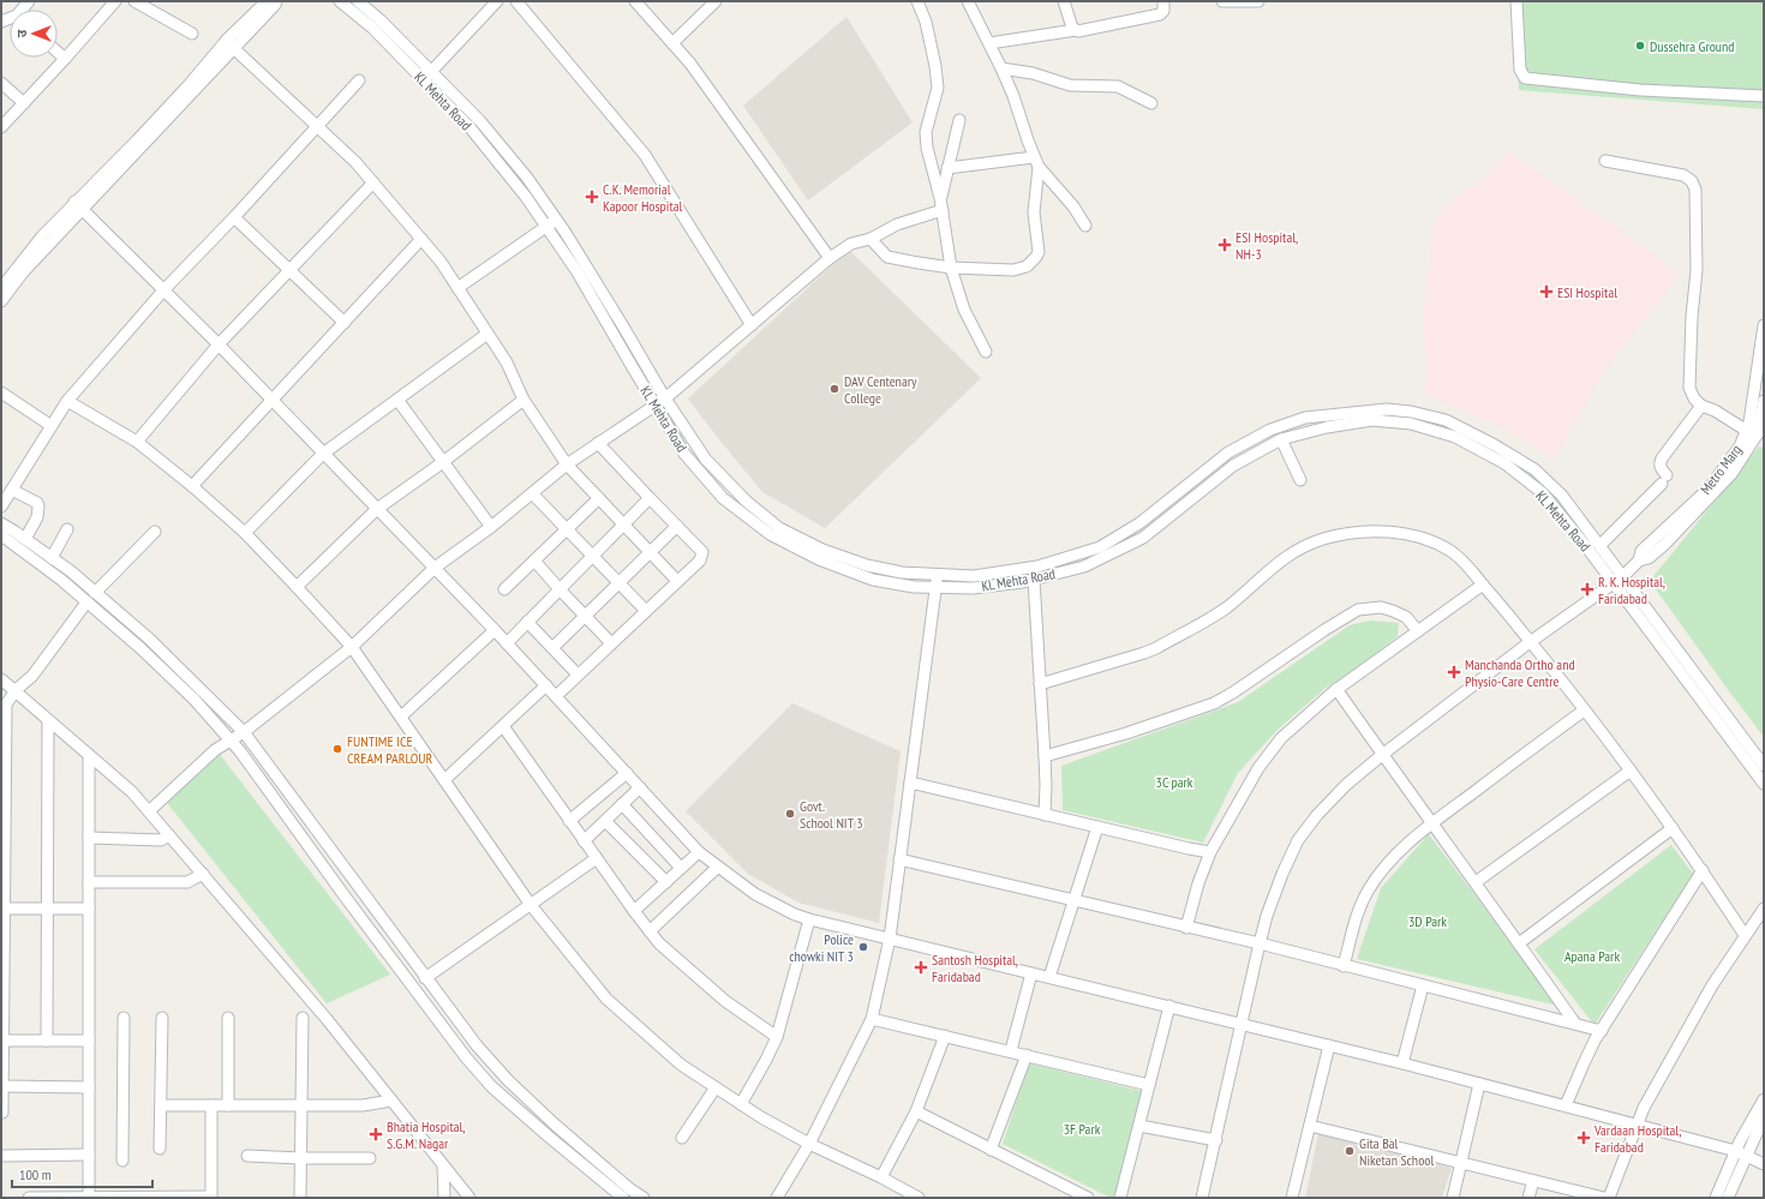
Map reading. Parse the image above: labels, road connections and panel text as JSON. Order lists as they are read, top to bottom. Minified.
{"streets":{"street":["KL Mehta Road","Metro Marg"]},"crossings":[["KL Mehta Road","Metro Marg"]],"parks":["3C park","3D Park","Apana Park","3F Park"],"places":{"other":["Dussehra Ground","DAV Centenary College","FUNTIME ICE CREAM PARLOUR","Govt. School NIT 3","Police chowki NIT 3","Gita Bal Niketan School"],"health":["C.K. Memorial Kapoor Hospital","ESI Hospital, NH-3","ESI Hospital","R. K. Hospital, Faridabad","Manchanda Ortho and Physio-Care Centre","Santosh Hospital, Faridabad","Bhatia Hospital, S.G.M. Nagar","Vardaan Hospital, Faridabad"]},"scale_bar":"100 m","north":"left"}
